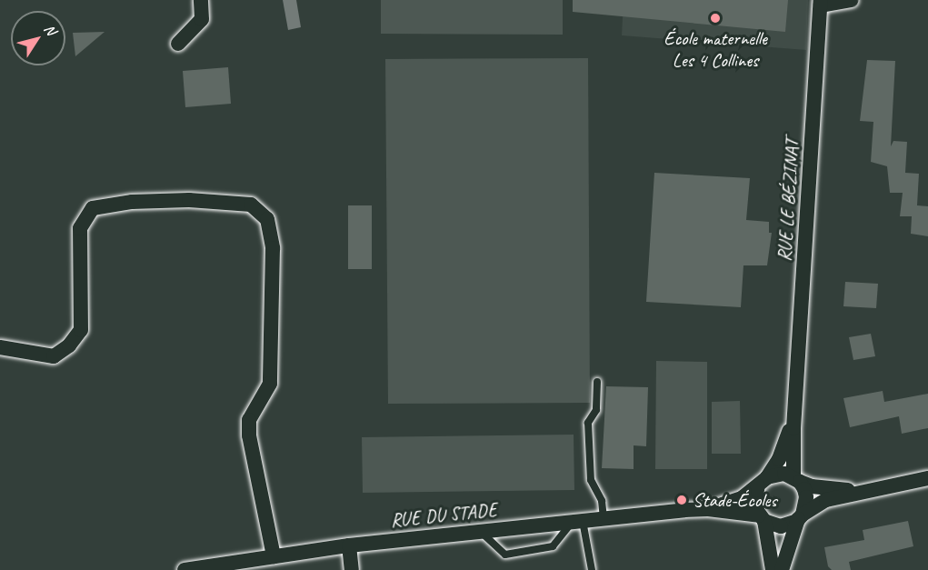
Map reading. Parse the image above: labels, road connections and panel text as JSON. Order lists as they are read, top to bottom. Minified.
{"streets":{"street":["RUE LE BÉZINAT","RUE DU STADE"]},"crossings":[["RUE LE BÉZINAT","RUE DU STADE"]],"places":["École maternelle Les 4 Collines","Stade-Écoles"],"north":"top right"}
